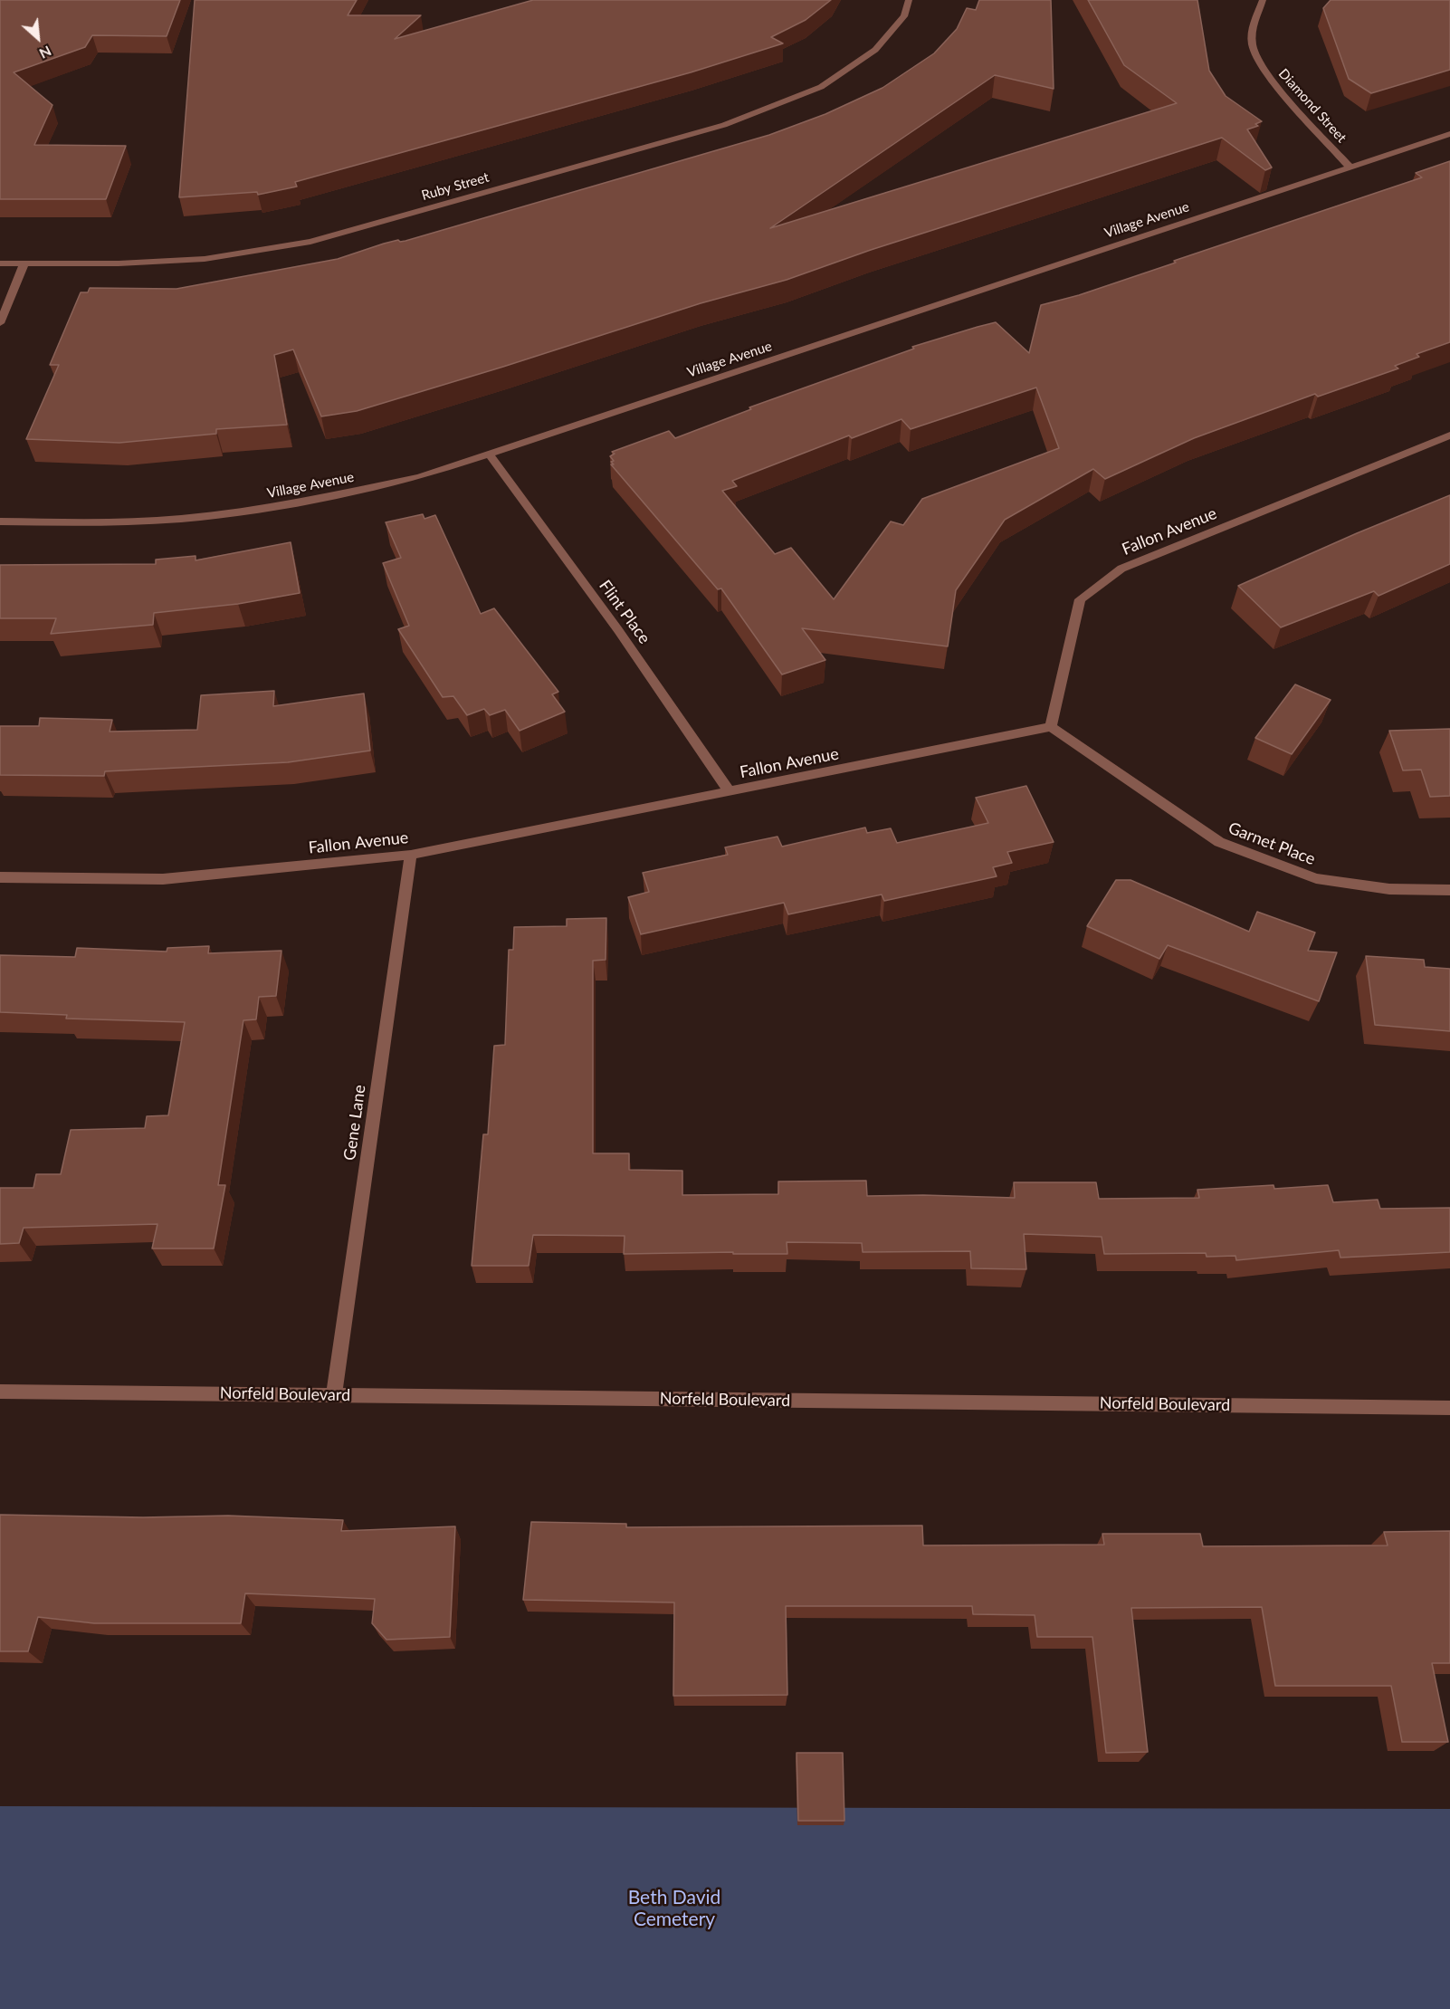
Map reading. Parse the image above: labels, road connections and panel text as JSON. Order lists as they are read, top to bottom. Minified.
{"streets":{"street":["Diamond Street","Ruby Street","Village Avenue","Fallon Avenue","Flint Place","Garnet Place","Gene Lane","Norfeld Boulevard"]},"crossings":[["Diamond Street","Village Avenue"],["Village Avenue","Flint Place"],["Fallon Avenue","Flint Place"],["Fallon Avenue","Garnet Place"],["Fallon Avenue","Gene Lane"],["Gene Lane","Norfeld Boulevard"]],"parks":["Beth David Cemetery"],"north":"bottom right"}
